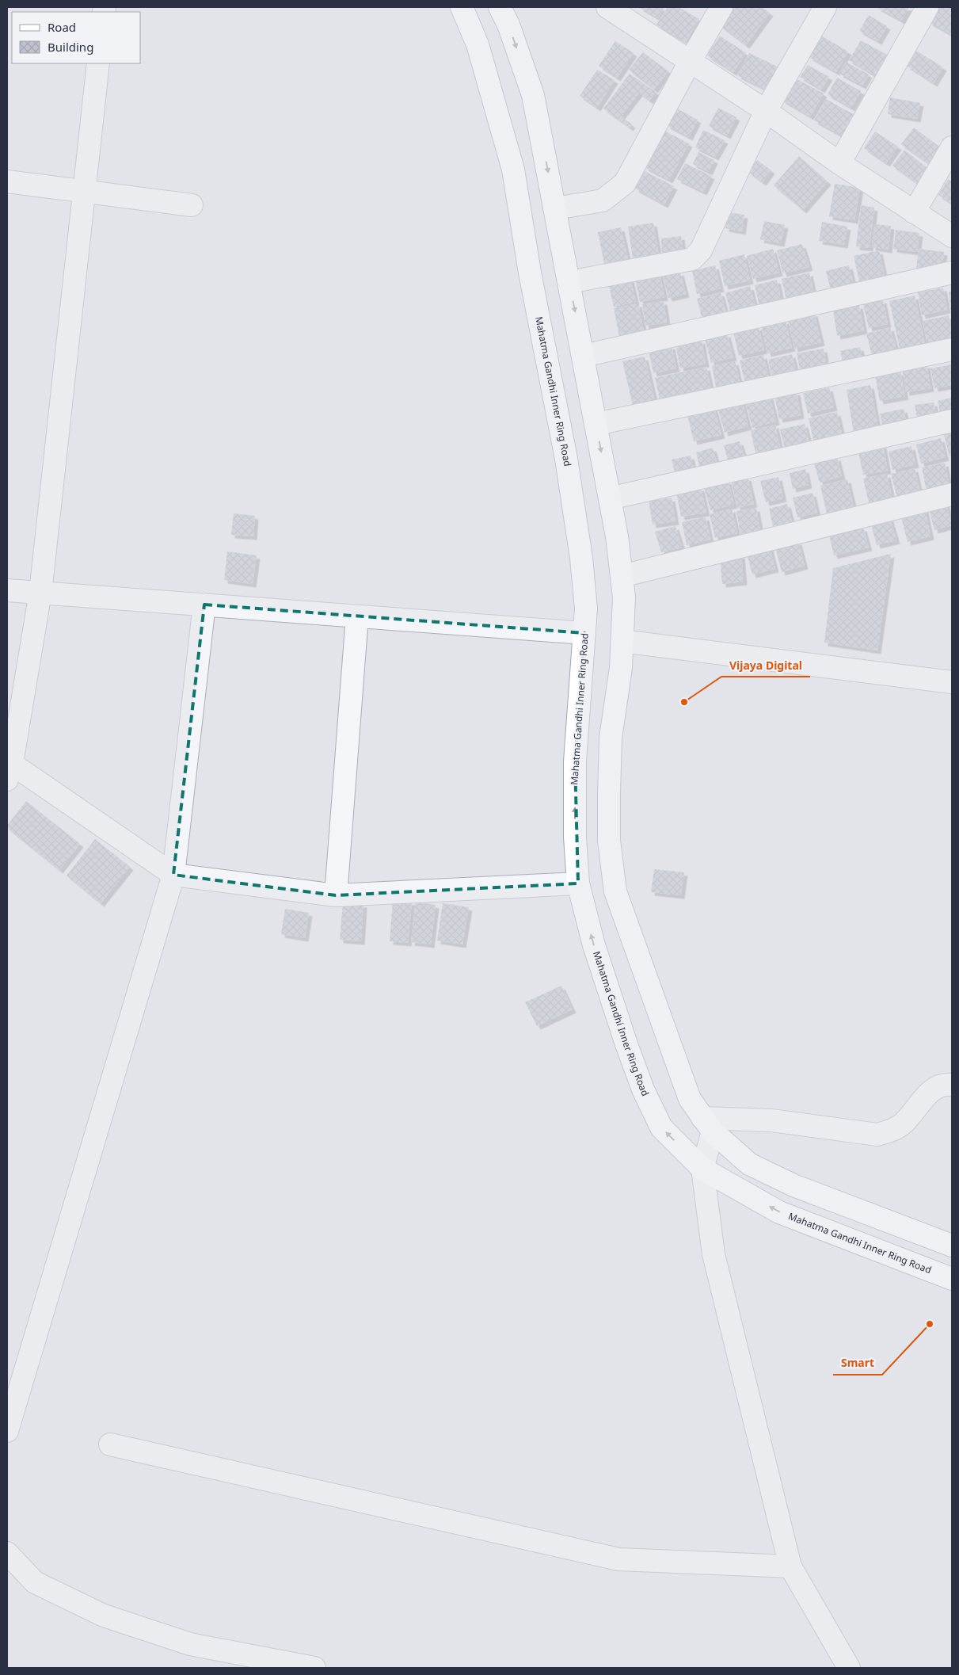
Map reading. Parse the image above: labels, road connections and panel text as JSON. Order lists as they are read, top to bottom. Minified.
{"streets":{"main road":["Mahatma Gandhi Inner Ring Road"]},"places":["Vijaya Digital","Smart"],"legend":["Road","Building"]}
